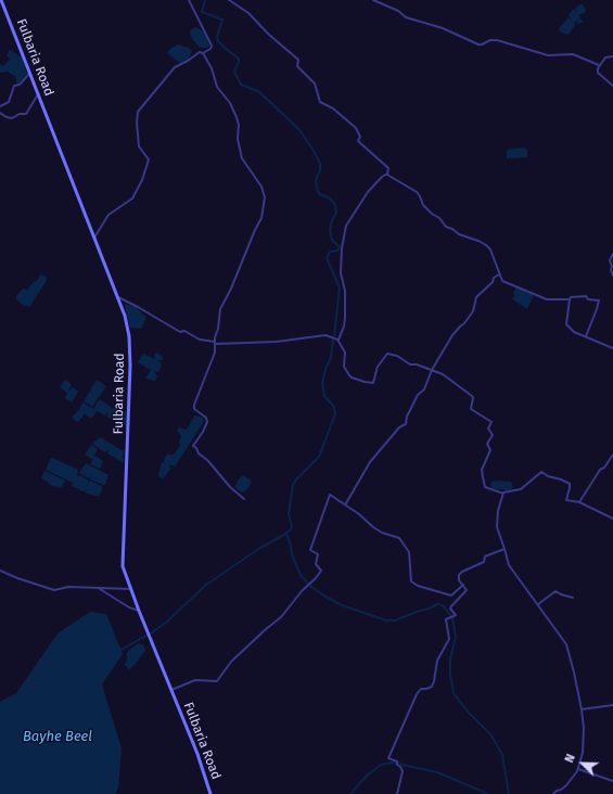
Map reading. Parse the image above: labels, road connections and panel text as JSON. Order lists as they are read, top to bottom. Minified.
{"streets":{"main road":["Fulbaria Road"]},"water":["Bayhe Beel"],"north":"top left"}
